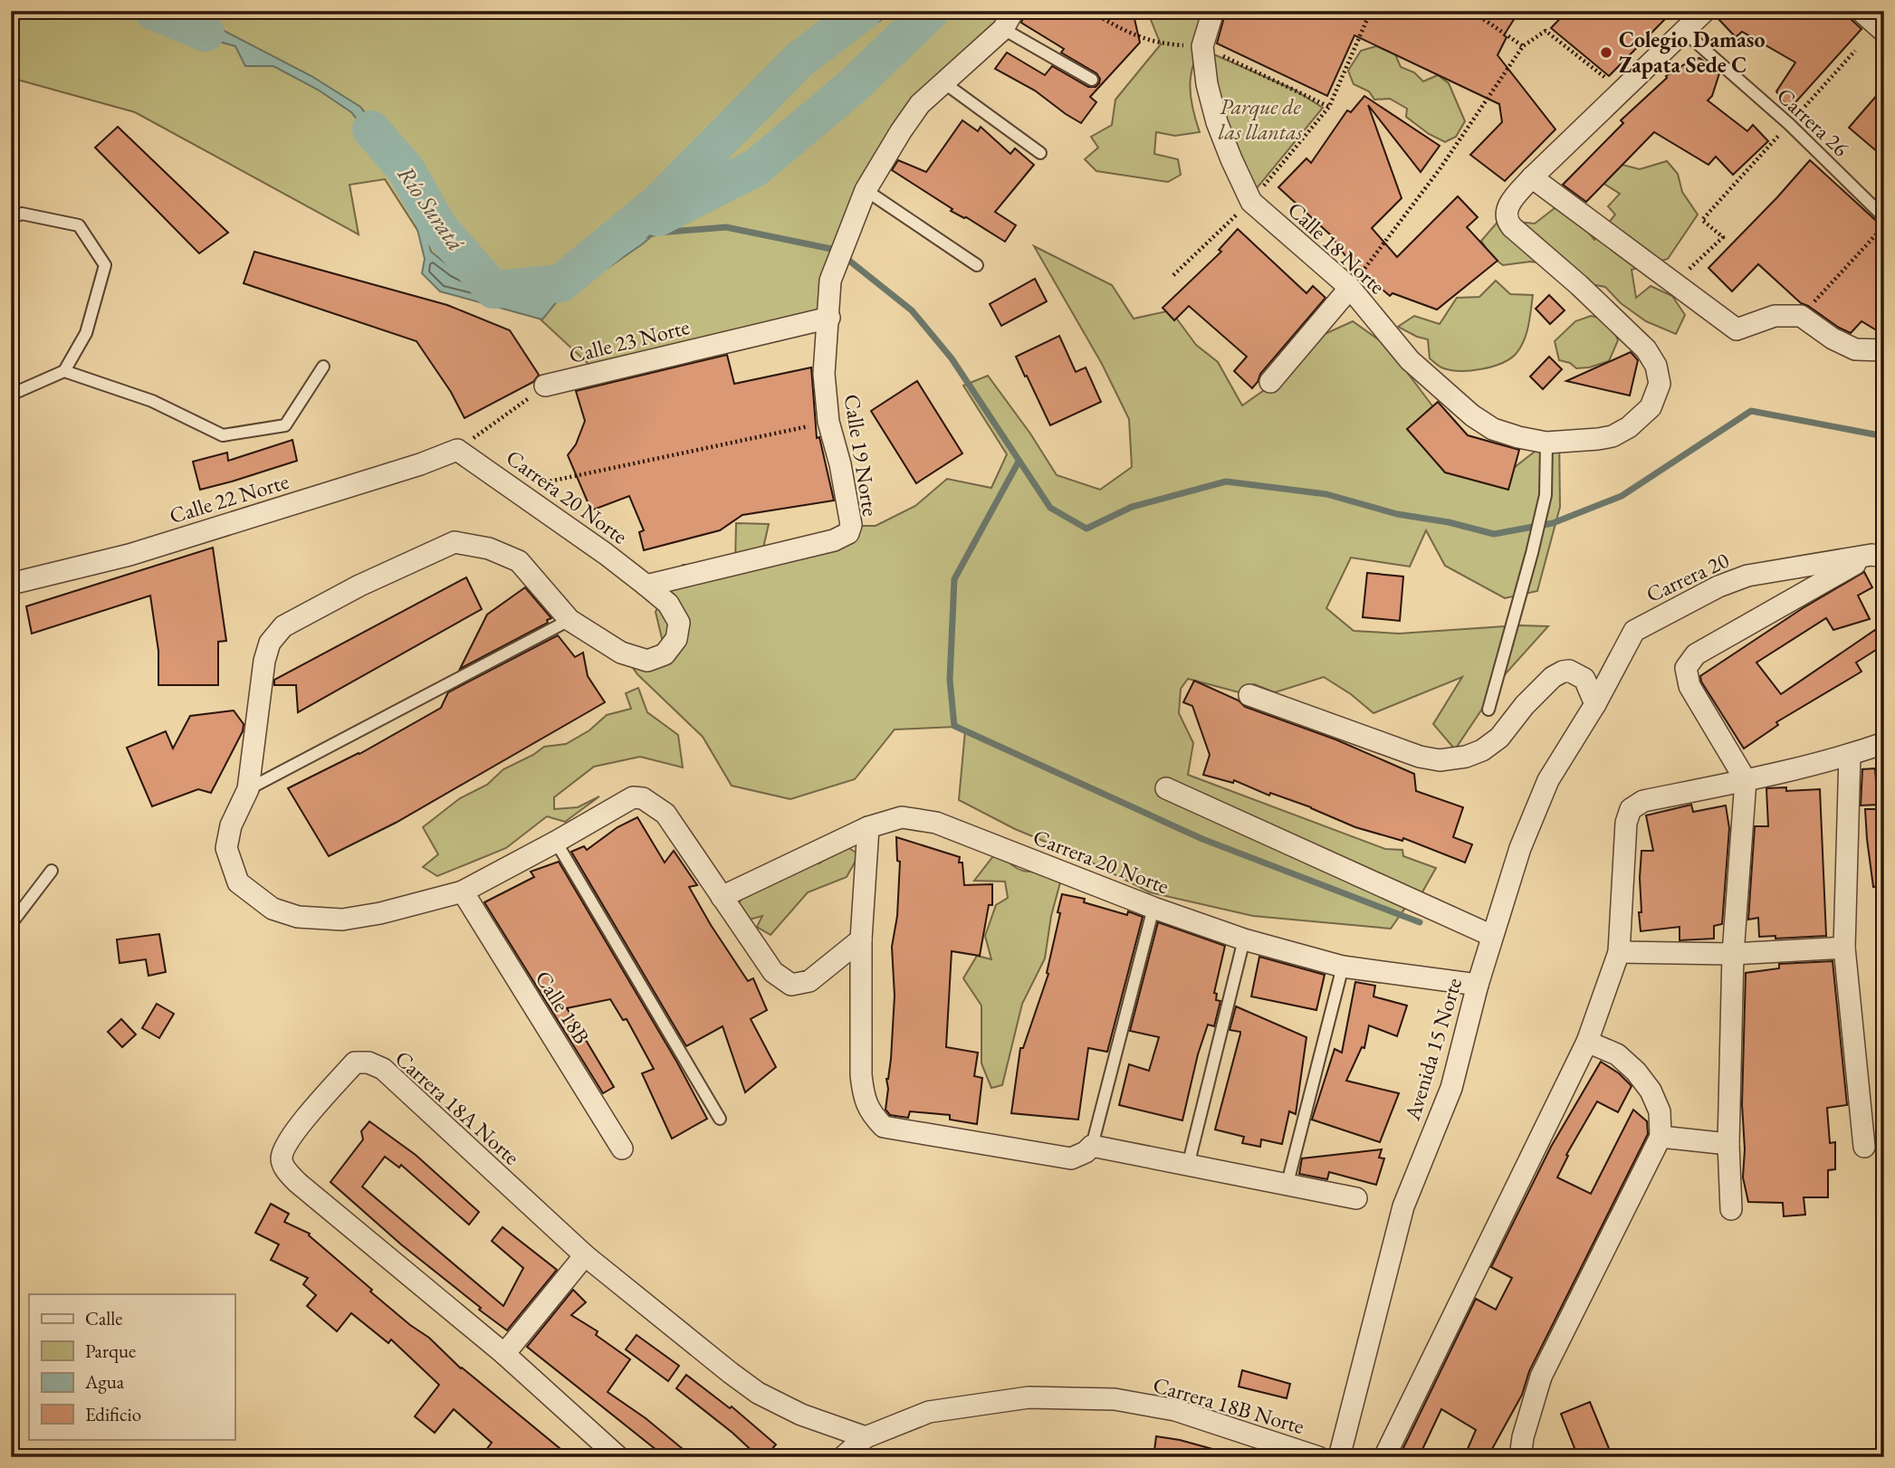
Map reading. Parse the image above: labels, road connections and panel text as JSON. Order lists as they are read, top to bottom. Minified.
{"streets":{"street":["Calle 18 Norte","Calle 23 Norte","Calle 19 Norte","Carrera 20 Norte","Calle 22 Norte","Carrera 20","Calle 18B","Avenida 15 Norte","Carrera 18A Norte","Carrera 18B Norte"],"lane":["Carrera 26"]},"crossings":[["Carrera 26","Calle 18 Norte"],["Calle 23 Norte","Calle 19 Norte"],["Calle 23 Norte","Carrera 20 Norte"],["Calle 23 Norte","Calle 22 Norte"],["Calle 19 Norte","Carrera 20 Norte"],["Carrera 20 Norte","Calle 22 Norte"],["Carrera 20 Norte","Avenida 15 Norte"],["Carrera 20","Avenida 15 Norte"],["Carrera 18A Norte","Carrera 18B Norte"]],"water":["Río Suratá"],"parks":["Parque de las llantas"],"places":["Colegio Damaso Zapata Sede C"],"legend":["Calle","Parque","Agua","Edificio"]}
